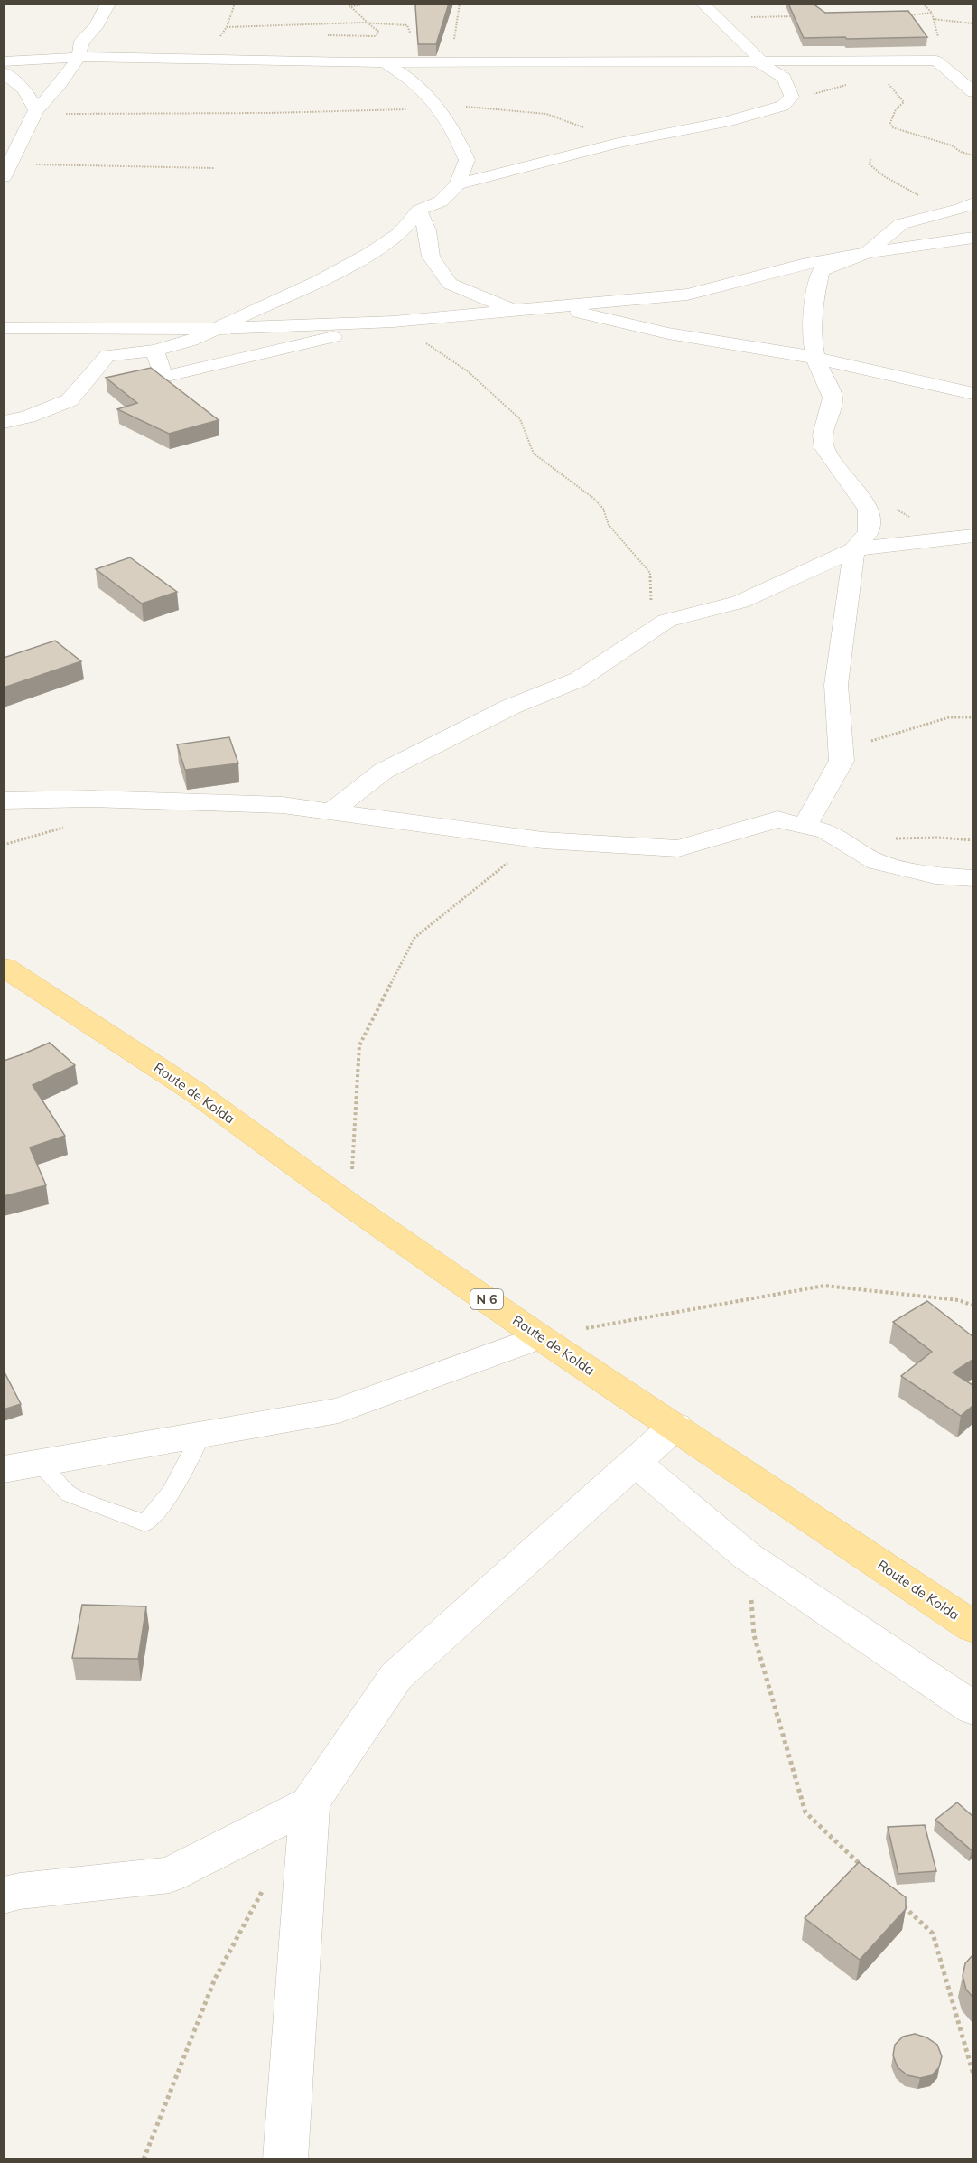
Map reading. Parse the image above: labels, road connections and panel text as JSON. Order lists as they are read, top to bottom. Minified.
{"streets":{"main road":["Route de Kolda","N 6"]}}
